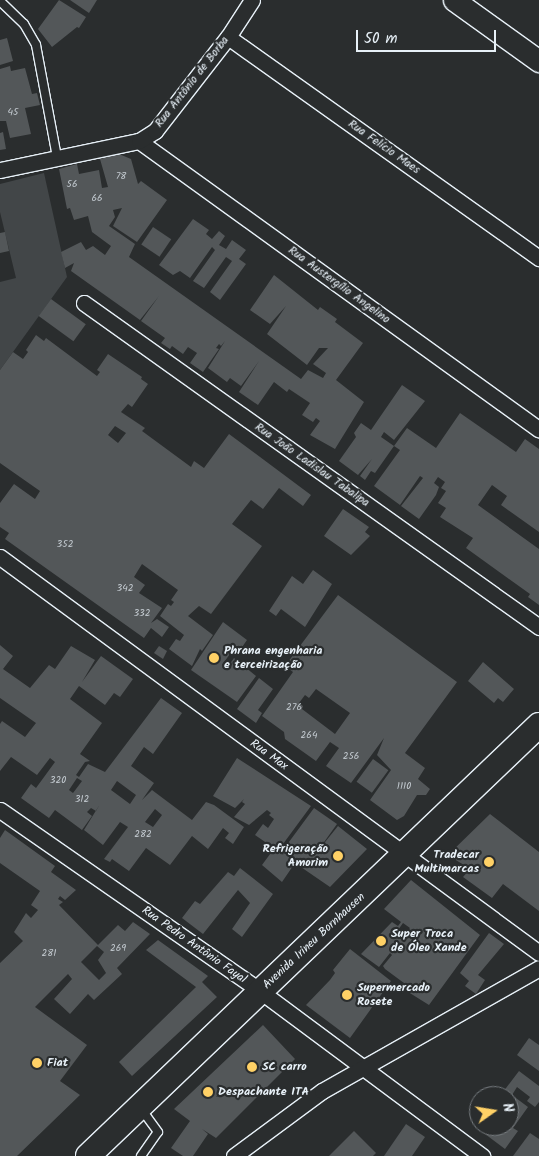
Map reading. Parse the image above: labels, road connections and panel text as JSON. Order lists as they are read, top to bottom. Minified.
{"streets":{"main road":["Avenida Irineu Bornhausen"],"street":["Rua Antônio de Borba","Rua Felício Maes","Rua Austergílio Angelino","Rua João Ladislau Tabalipa","Rua Max","Rua Pedro Antônio Fayal"]},"crossings":[["Rua Antônio de Borba","Rua Felício Maes"],["Rua Antônio de Borba","Rua Austergílio Angelino"],["Rua Max","Avenida Irineu Bornhausen"],["Avenida Irineu Bornhausen","Rua Pedro Antônio Fayal"]],"places":["Phrana engenharia e terceirização","Refrigeração Amorim","Tradecar Multimarcas","Super Troca de Óleo Xande","Supermercado Rosete","Fiat","SC carro","Despachante ITA"],"house_numbers":["45","78","56","66","352","342","332","276","264","256","320","1110","312","282","269","281"],"scale_bar":"50 m","north":"right"}
